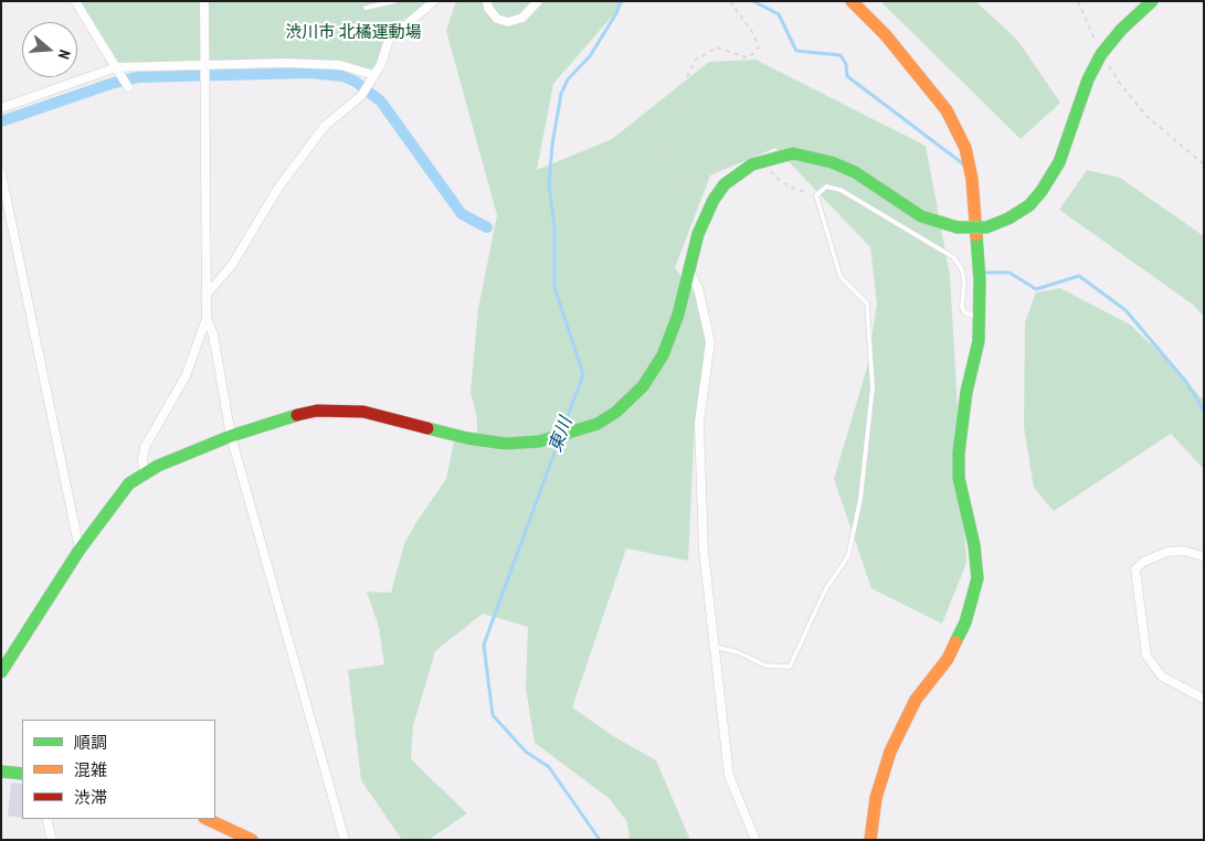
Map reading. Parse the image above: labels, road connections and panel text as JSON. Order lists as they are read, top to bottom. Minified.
{"water":["東川"],"parks":["渋川市 北橘運動場"],"legend":["順調","混雑","渋滞"],"north":"right"}
